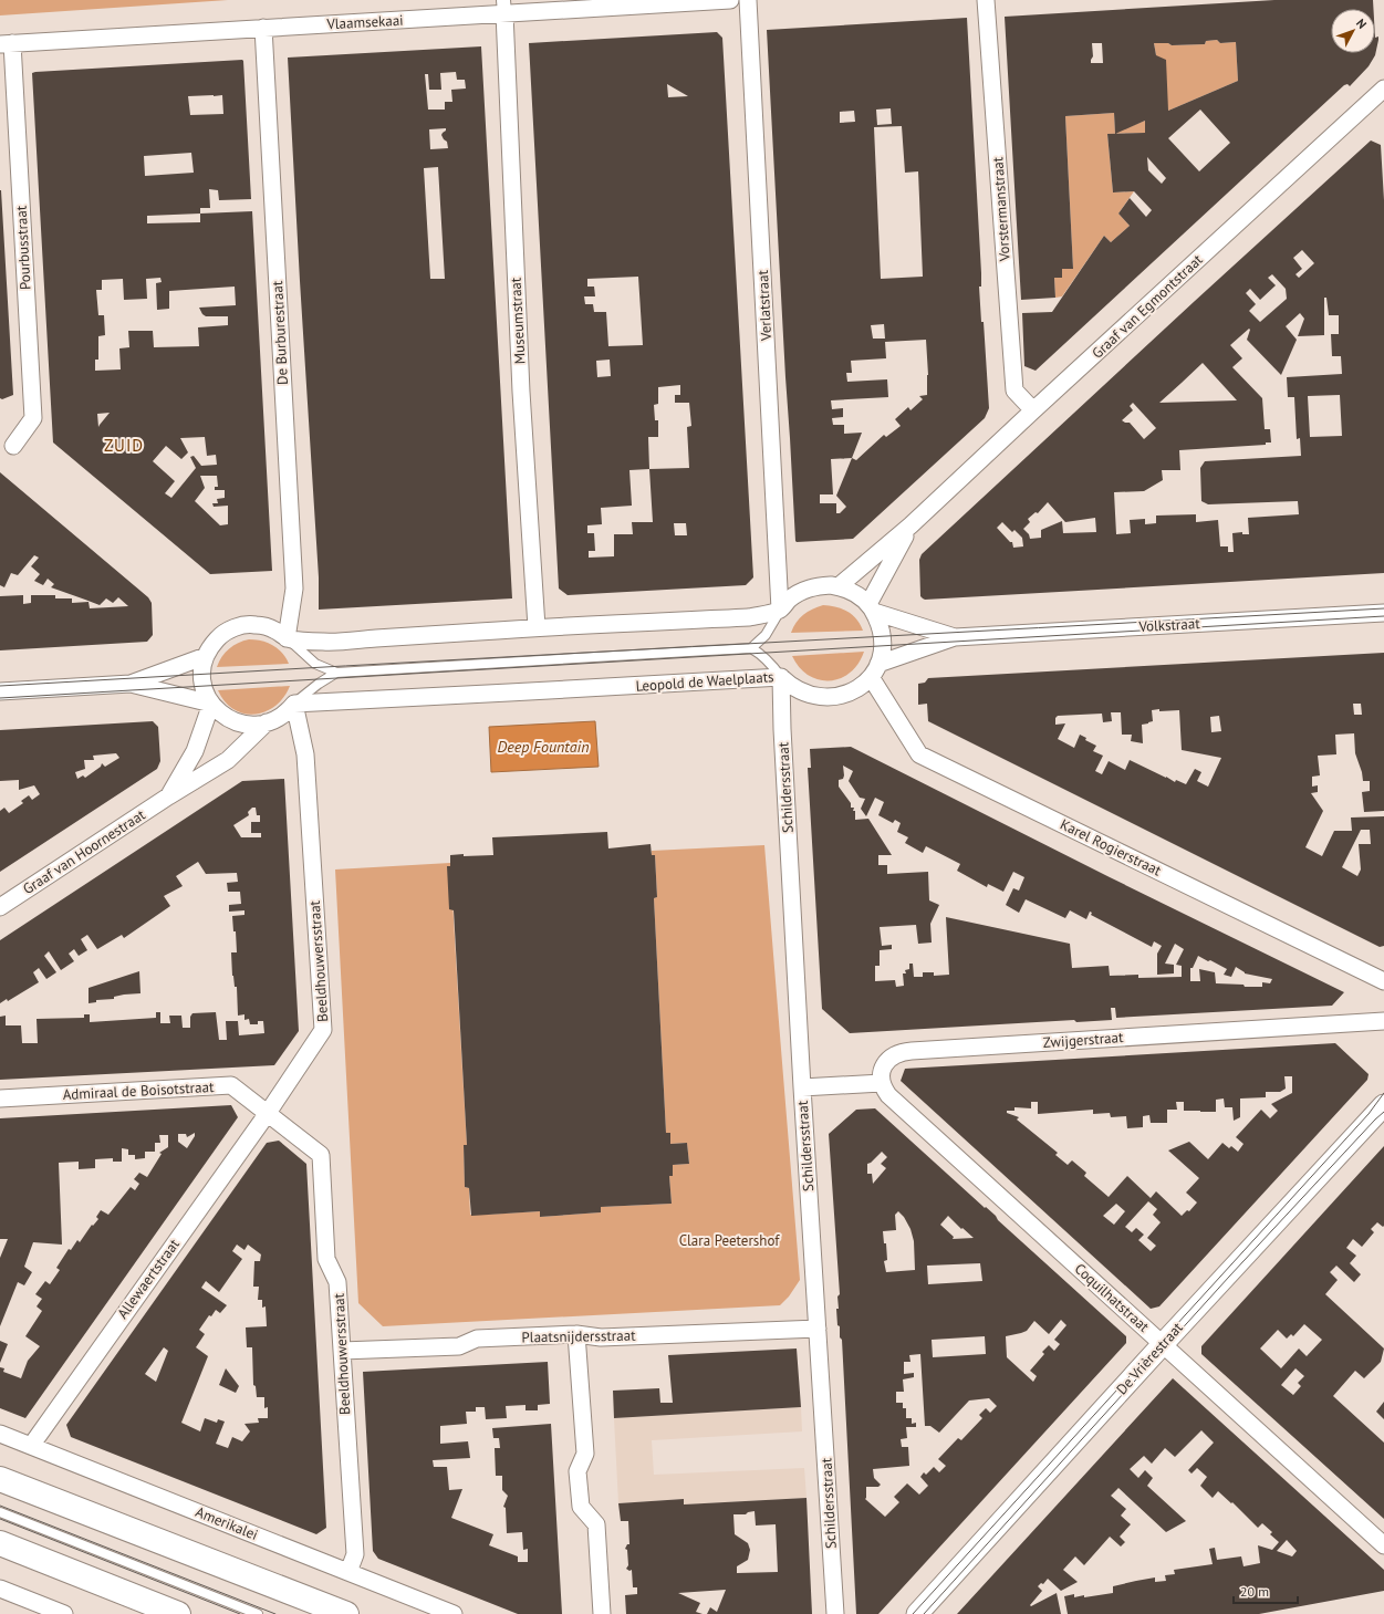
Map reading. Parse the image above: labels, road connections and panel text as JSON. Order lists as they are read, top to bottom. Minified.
{"streets":{"street":["Vlaamsekaai","Vorstermanstraat","Pourbusstraat","Verlatstraat","Graaf van Egmontstraat","Museumstraat","De Burburestraat","Volkstraat","Leopold de Waelplaats","Schildersstraat","Karel Rogierstraat","Graaf van Hoornestraat","Beeldhouwersstraat","Zwijgerstraat","Admiraal de Boisotstraat","Allewaertstraat","Coquilhatstraat","Plaatsnijdersstraat","De Vrièrestraat","Amerikalei"]},"crossings":[["Vlaamsekaai","Pourbusstraat"],["Vlaamsekaai","Museumstraat"],["Vlaamsekaai","De Burburestraat"],["Vorstermanstraat","Graaf van Egmontstraat"],["Verlatstraat","Graaf van Egmontstraat"],["Verlatstraat","Volkstraat"],["Verlatstraat","Leopold de Waelplaats"],["Verlatstraat","Schildersstraat"],["Verlatstraat","Karel Rogierstraat"],["Graaf van Egmontstraat","Volkstraat"],["Graaf van Egmontstraat","Leopold de Waelplaats"],["Graaf van Egmontstraat","Schildersstraat"],["Graaf van Egmontstraat","Karel Rogierstraat"],["Volkstraat","Leopold de Waelplaats"],["Volkstraat","Schildersstraat"],["Volkstraat","Karel Rogierstraat"],["Leopold de Waelplaats","Schildersstraat"],["Leopold de Waelplaats","Karel Rogierstraat"],["Leopold de Waelplaats","Beeldhouwersstraat"],["Schildersstraat","Karel Rogierstraat"],["Schildersstraat","Plaatsnijdersstraat"],["Beeldhouwersstraat","Admiraal de Boisotstraat"],["Beeldhouwersstraat","Allewaertstraat"],["Beeldhouwersstraat","Plaatsnijdersstraat"],["Beeldhouwersstraat","Amerikalei"],["Zwijgerstraat","Coquilhatstraat"],["Admiraal de Boisotstraat","Allewaertstraat"],["Allewaertstraat","Amerikalei"],["Coquilhatstraat","De Vrièrestraat"]],"districts":["ZUID"],"water":["Deep Fountain"],"parks":["Clara Peetershof"],"scale_bar":"20 m","north":"top right"}
